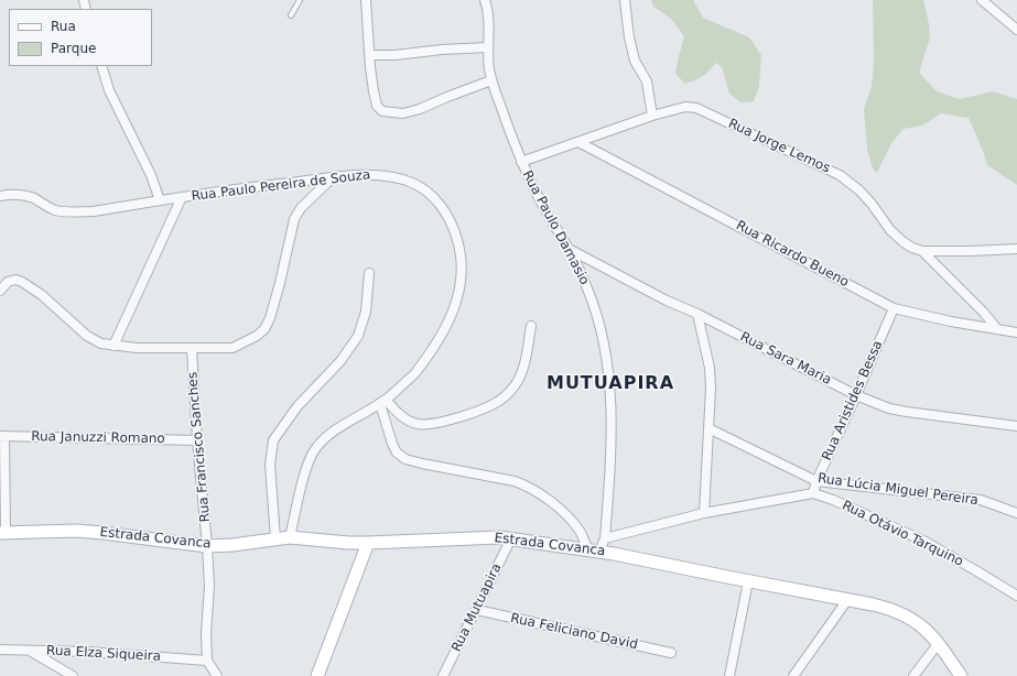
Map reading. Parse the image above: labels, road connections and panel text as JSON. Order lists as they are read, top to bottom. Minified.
{"streets":{"street":["Rua Jorge Lemos","Rua Paulo Pereira de Souza","Rua Paulo Damasio","Rua Ricardo Bueno","Rua Sara Maria","Rua Aristides Bessa","Rua Januzzi Romano","Rua Francisco Sanches","Rua Lúcia Miguel Pereira","Rua Otávio Tarquino","Estrada Covanca","Rua Mutuapira","Rua Feliciano David","Rua Elza Siqueira"]},"crossings":[["Rua Jorge Lemos","Rua Paulo Damasio"],["Rua Jorge Lemos","Rua Ricardo Bueno"],["Rua Paulo Pereira de Souza","Estrada Covanca"],["Rua Paulo Damasio","Rua Sara Maria"],["Rua Ricardo Bueno","Rua Aristides Bessa"],["Rua Sara Maria","Rua Aristides Bessa"],["Rua Aristides Bessa","Rua Lúcia Miguel Pereira"],["Rua Aristides Bessa","Rua Otávio Tarquino"],["Rua Januzzi Romano","Rua Francisco Sanches"],["Rua Francisco Sanches","Estrada Covanca"],["Rua Francisco Sanches","Rua Elza Siqueira"],["Estrada Covanca","Rua Mutuapira"],["Rua Mutuapira","Rua Feliciano David"]],"districts":["MUTUAPIRA"],"legend":["Rua","Parque"]}
